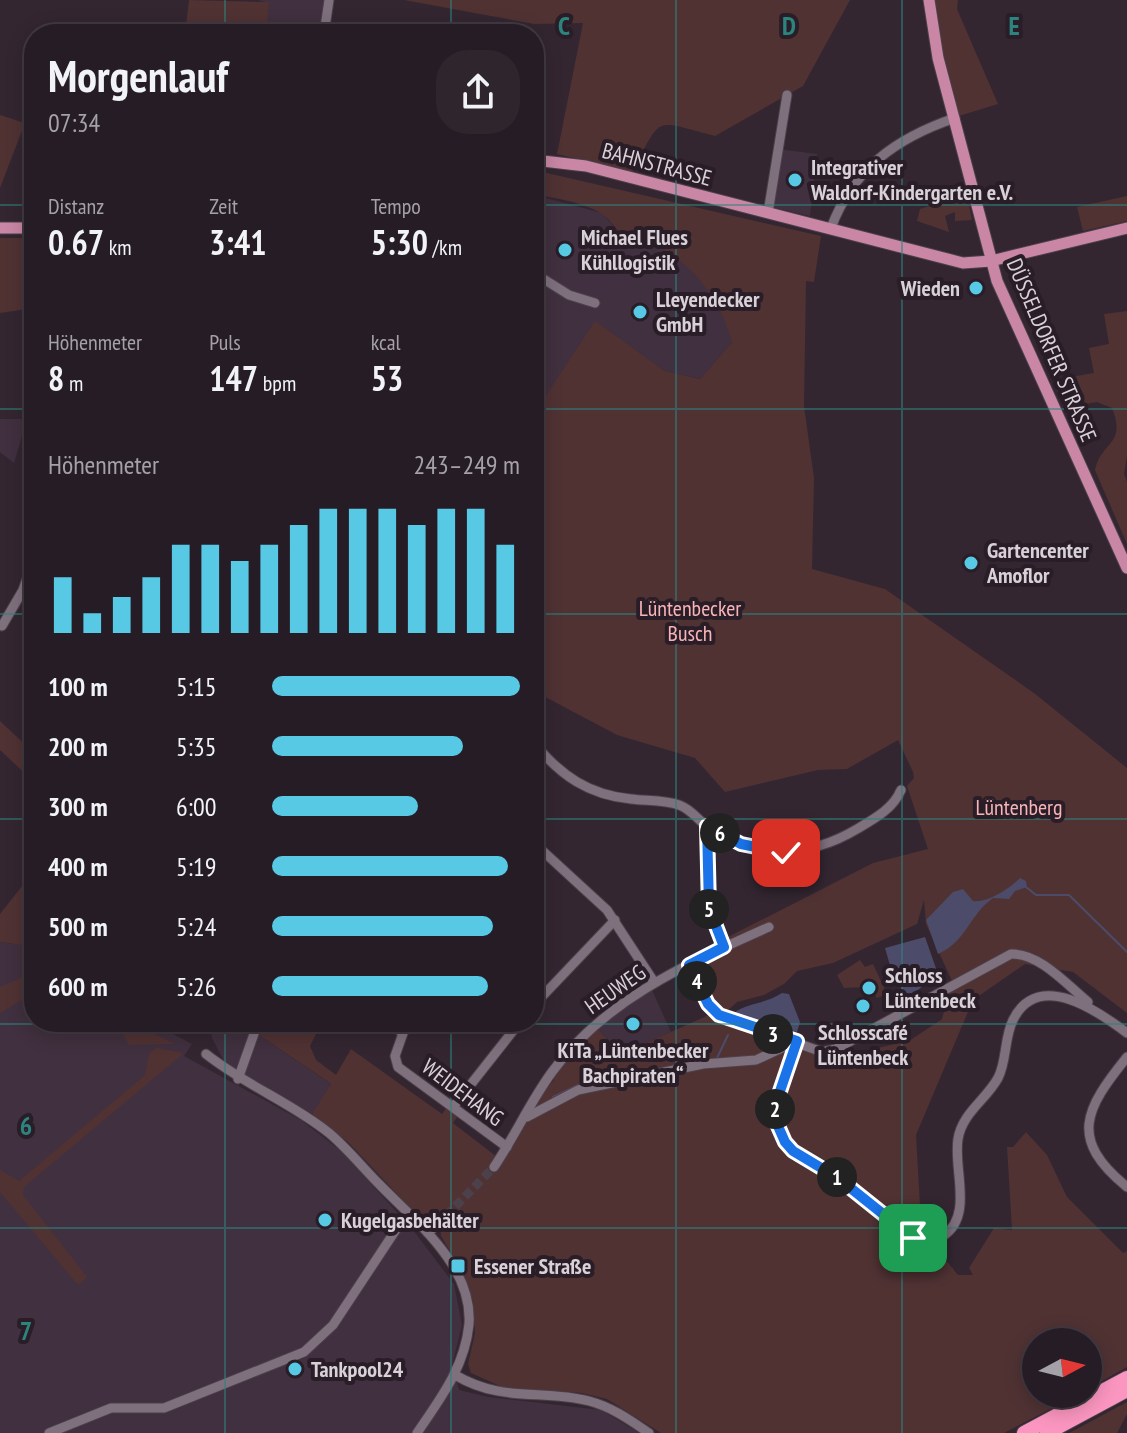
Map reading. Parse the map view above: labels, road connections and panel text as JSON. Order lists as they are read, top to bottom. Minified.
{"streets":{"main road":["BAHNSTRASSE","DÜSSELDORFER STRASSE"],"street":["HEUWEG","WEIDEHANG"]},"crossings":[["BAHNSTRASSE","DÜSSELDORFER STRASSE"],["HEUWEG","WEIDEHANG"]],"parks":["Lüntenbecker Busch","Lüntenberg"],"places":{"other":["Integrativer Waldorf-Kindergarten e.V.","Michael Flues Kühllogistik","Wieden","Lleyendecker GmbH","Gartencenter Amoflor","Schloss Lüntenbeck","Schlosscafé Lüntenbeck","KiTa „Lüntenbecker Bachpiraten“","Kugelgasbehälter","Tankpool24"],"transit":["Essener Straße"]},"north":"right","page":{"heading":["Morgenlauf","07:34"],"stats":[["Distanz","0.67 km"],["Zeit","3:41"],["Tempo","5:30 /km"],["Höhenmeter","8 m"],["Puls","147 bpm"],["kcal","53"]],"chart":["Höhenmeter","243–249 m"],"list":[{"name":"100 m","note":"5:15"},{"name":"200 m","note":"5:35"},{"name":"300 m","note":"6:00"},{"name":"400 m","note":"5:19"},{"name":"500 m","note":"5:24"},{"name":"600 m","note":"5:26"}],"pins":["6","5","4","3","2","1"]},"grid":{"columns":["C","D","E"],"rows":["6","7"]}}
